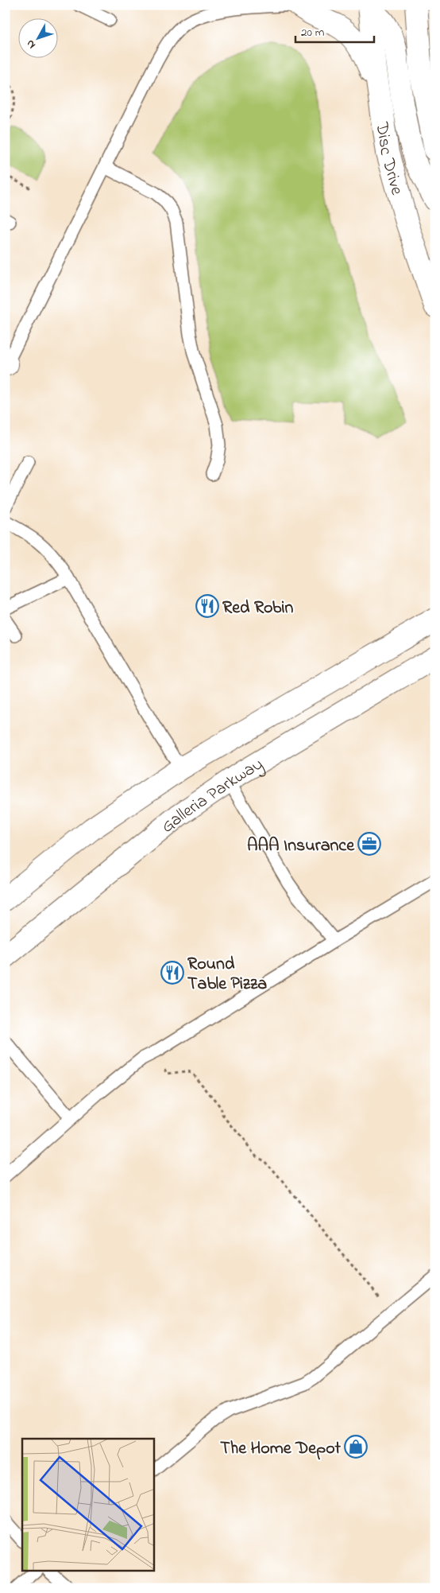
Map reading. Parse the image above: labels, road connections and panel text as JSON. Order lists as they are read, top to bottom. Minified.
{"streets":{"street":["Disc Drive","Galleria Parkway"]},"places":{"restaurant":["Red Robin","Round Table Pizza"],"office":["AAA Insurance"],"shop":["The Home Depot"]},"scale_bar":"20 m","north":"bottom left"}
